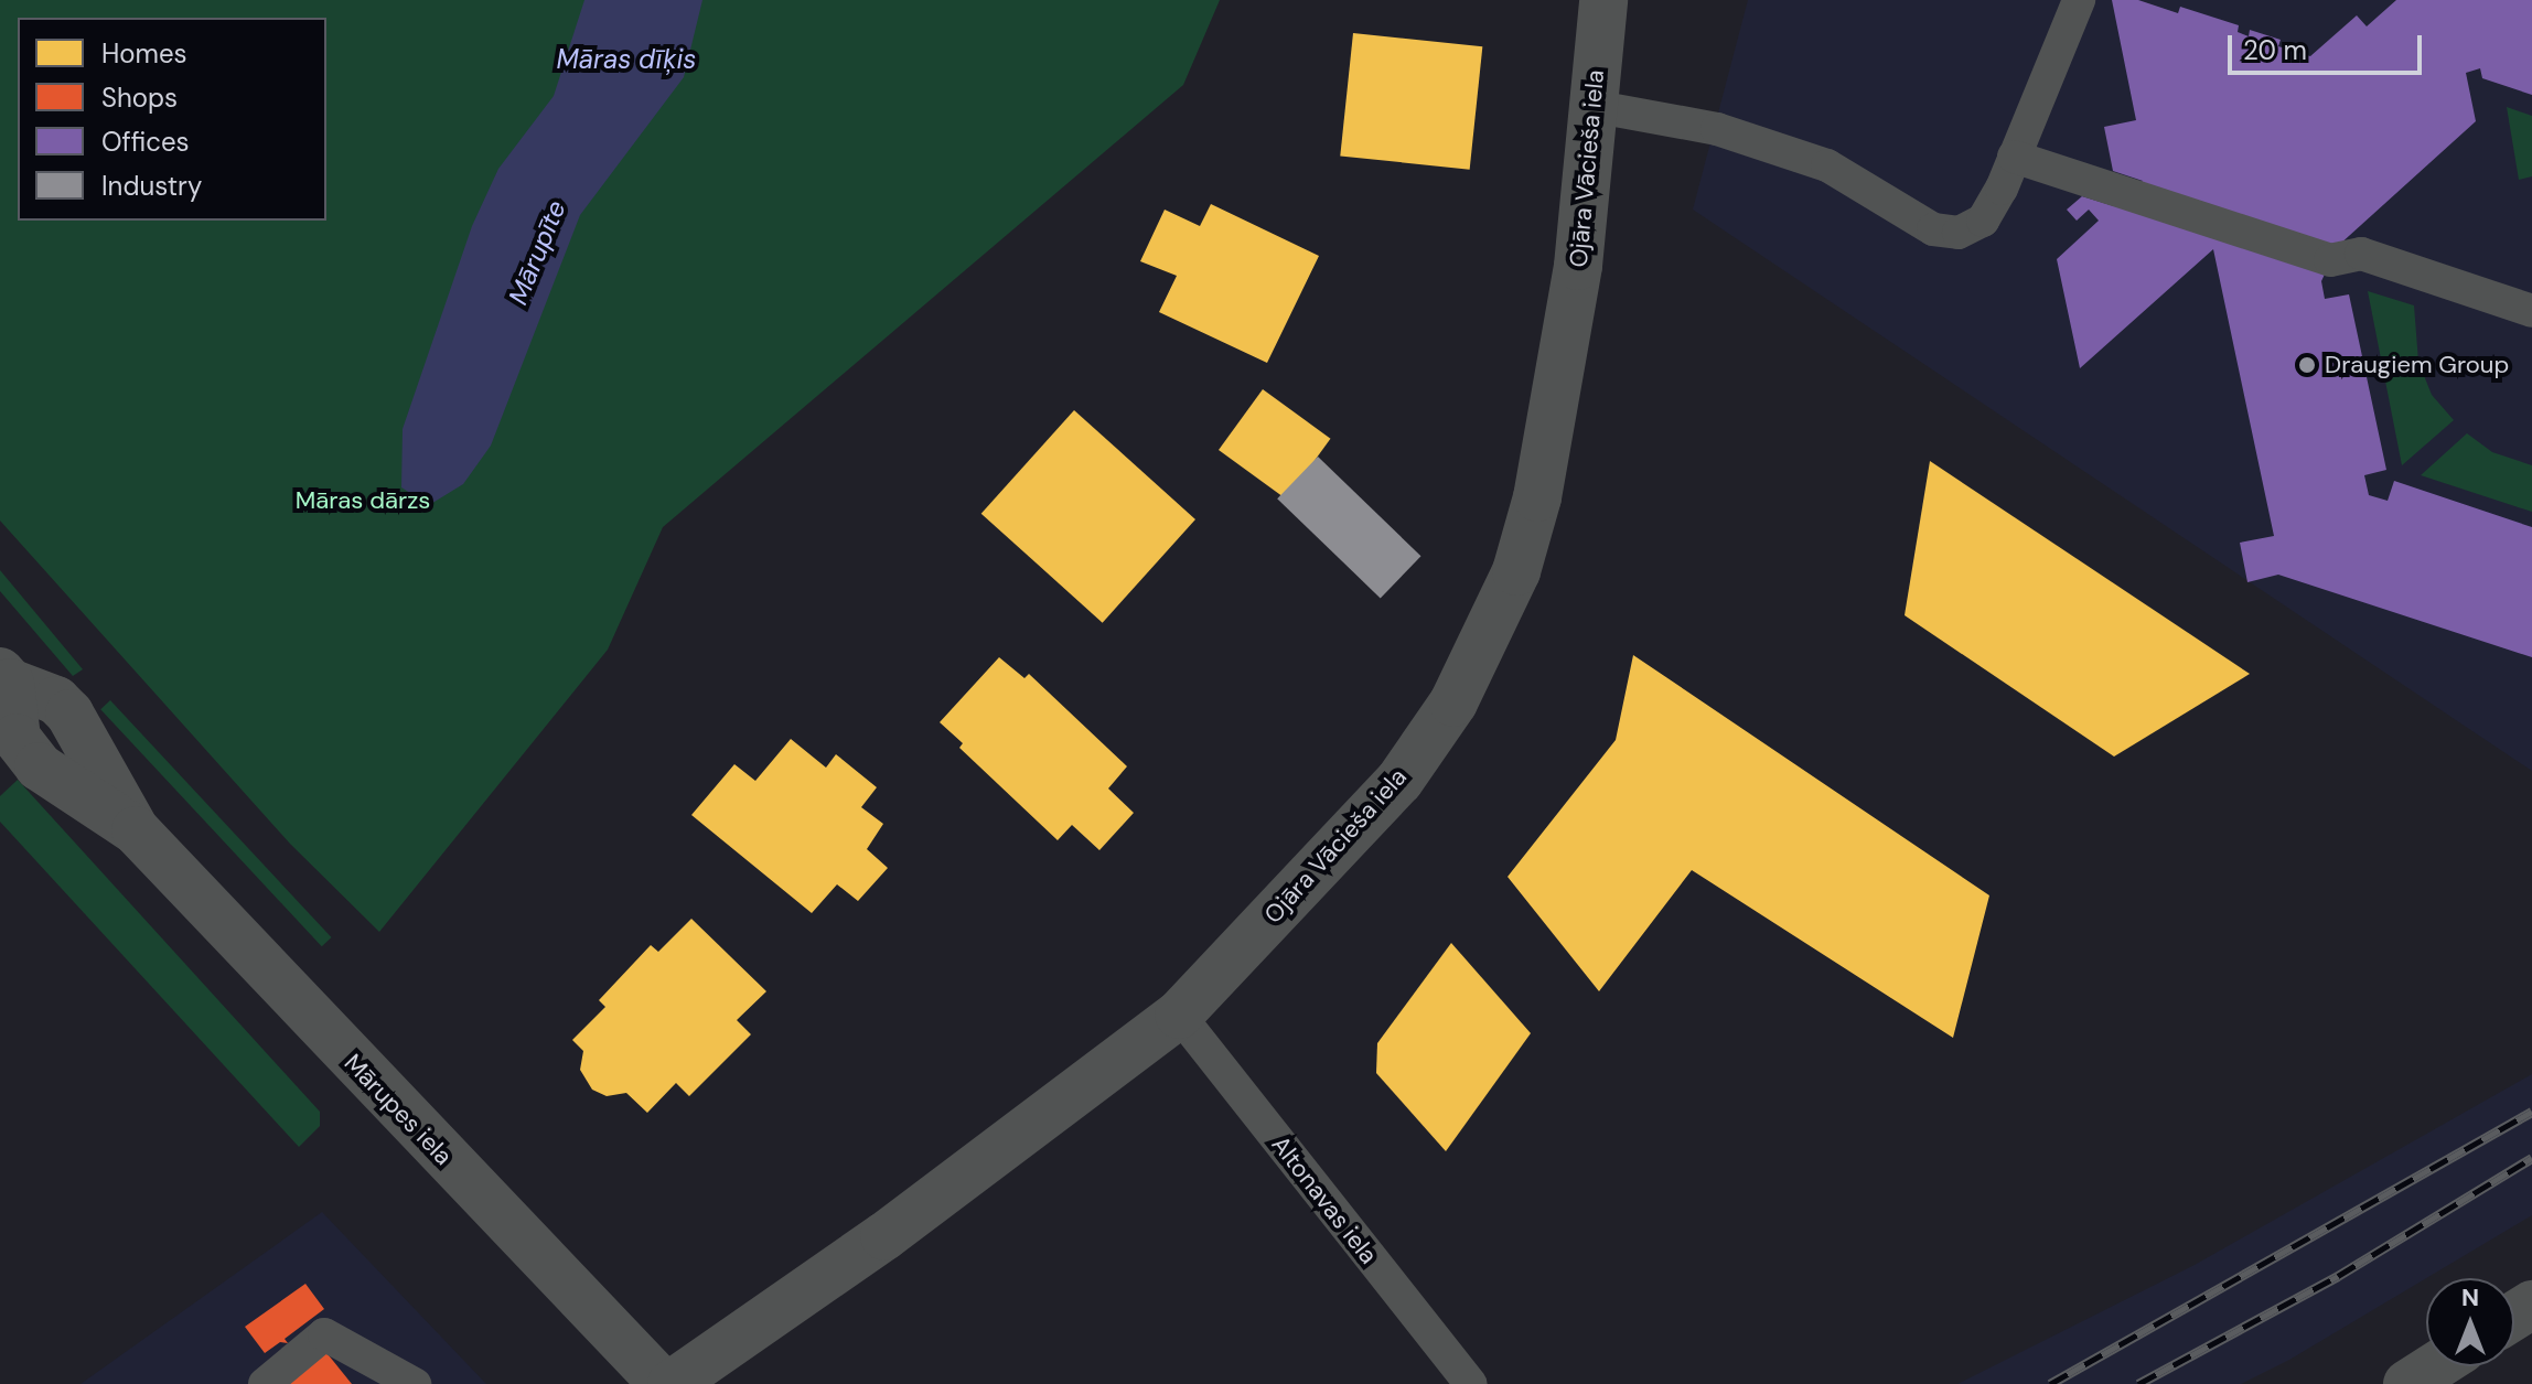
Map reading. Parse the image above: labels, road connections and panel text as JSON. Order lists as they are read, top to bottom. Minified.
{"streets":{"street":["Ojāra Vācieša iela","Mārupes iela"],"lane":["Altonavas iela"]},"crossings":[["Ojāra Vācieša iela","Altonavas iela"]],"water":["Māras dīķis","Mārupīte"],"parks":["Māras dārzs"],"places":["Draugiem Group"],"legend":["Homes","Shops","Offices","Industry"],"scale_bar":"20 m","north":"top"}
